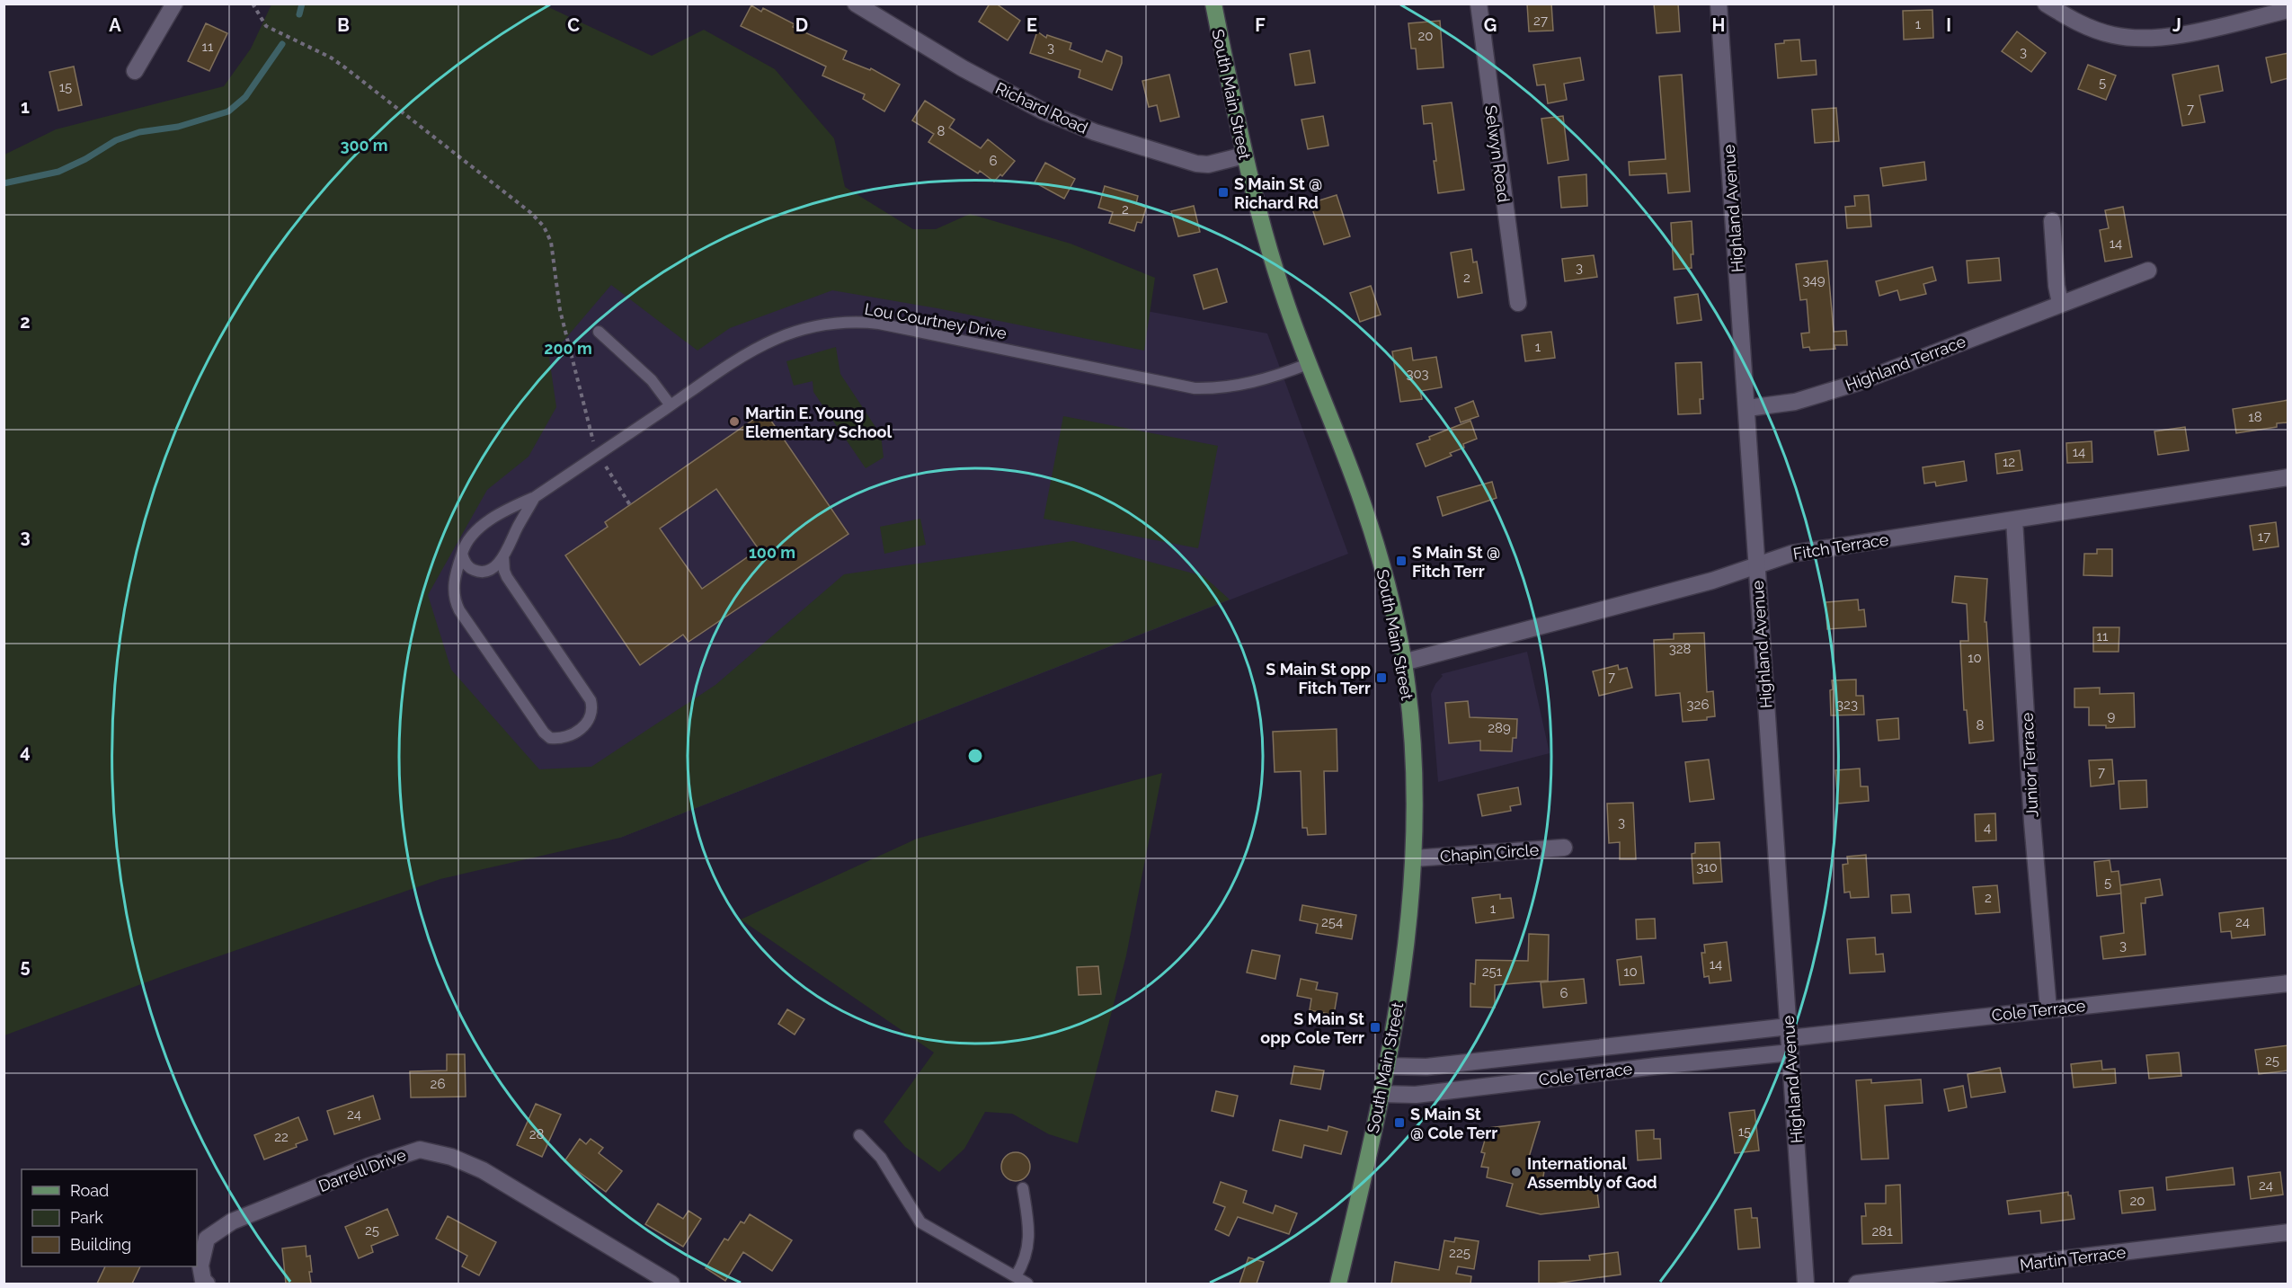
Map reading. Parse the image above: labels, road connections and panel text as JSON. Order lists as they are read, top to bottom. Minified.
{"streets":{"main road":["South Main Street"],"street":["Richard Road","Selwyn Road","Highland Avenue","Highland Terrace","Fitch Terrace","Junior Terrace","Chapin Circle","Cole Terrace","Darrell Drive","Martin Terrace"],"lane":["Lou Courtney Drive"]},"crossings":[["South Main Street","Richard Road"],["South Main Street","Lou Courtney Drive"],["South Main Street","Fitch Terrace"],["South Main Street","Chapin Circle"],["South Main Street","Cole Terrace"],["Highland Avenue","Highland Terrace"],["Highland Avenue","Fitch Terrace"],["Highland Avenue","Cole Terrace"],["Fitch Terrace","Junior Terrace"],["Junior Terrace","Cole Terrace"]],"places":{"transit":["S Main St @ Richard Rd","S Main St @ Fitch Terr","S Main St opp Fitch Terr","S Main St opp Cole Terr","S Main St @ Cole Terr"],"other":["Martin E. Young Elementary School","International Assembly of God"]},"house_numbers":["27","1","20","11","3","3","5","15","7","8","6","2","14","3","2","349","1","303","18","14","12","17","11","328","10","7","326","323","9","8","289","7","3","4","310","5","2","1","254","24","3","14","251","10","6","25","26","24","15","28","22","24","20","25","281","225"],"legend":["Road","Park","Building"],"grid":{"columns":["A","B","C","D","E","F","G","H","I","J"],"rows":["1","2","3","4","5"]},"rings":["300 m","200 m","100 m"]}
